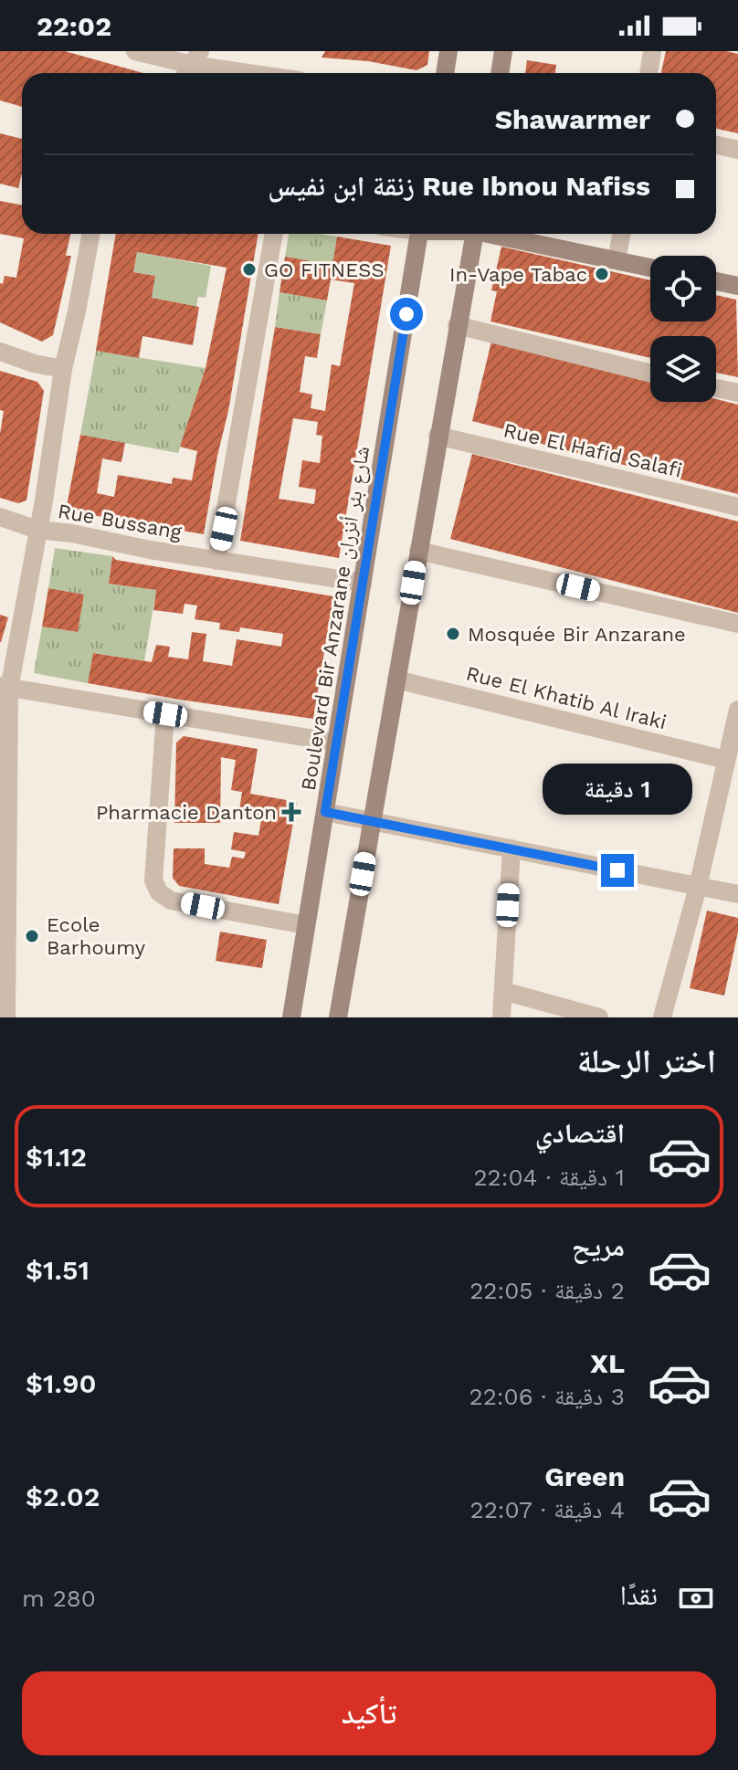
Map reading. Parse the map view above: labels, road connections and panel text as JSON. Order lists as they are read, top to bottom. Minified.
{"streets":{"main road":["Boulevard Bir Anzarane شارع بئر أنزران"],"street":["Rue El Hafid Salafi","Rue Bussang","Rue El Khatib Al Iraki"]},"crossings":[["Rue Bussang","Boulevard Bir Anzarane شارع بئر أنزران"]],"places":{"other":["GO FITNESS","In-Vape Tabac","Mosquée Bir Anzarane","Ecole Barhoumy"],"health":["Pharmacie Danton"]},"page":{"status":"22:02","banner":["Shawarmer","Rue Ibnou Nafiss زنقة ابن نفيس"],"bubble":"1 دقيقة","heading":"اختر الرحلة","list":[{"name":"اقتصادي","note":"1 دقيقة · 22:04","value":"$1.12"},{"name":"مريح","note":"2 دقيقة · 22:05","value":"$1.51"},{"name":"XL","note":"3 دقيقة · 22:06","value":"$1.90"},{"name":"Green","note":"4 دقيقة · 22:07","value":"$2.02"}],"pay":["نقدًا","280 m"],"buttons":"تأكيد"}}
